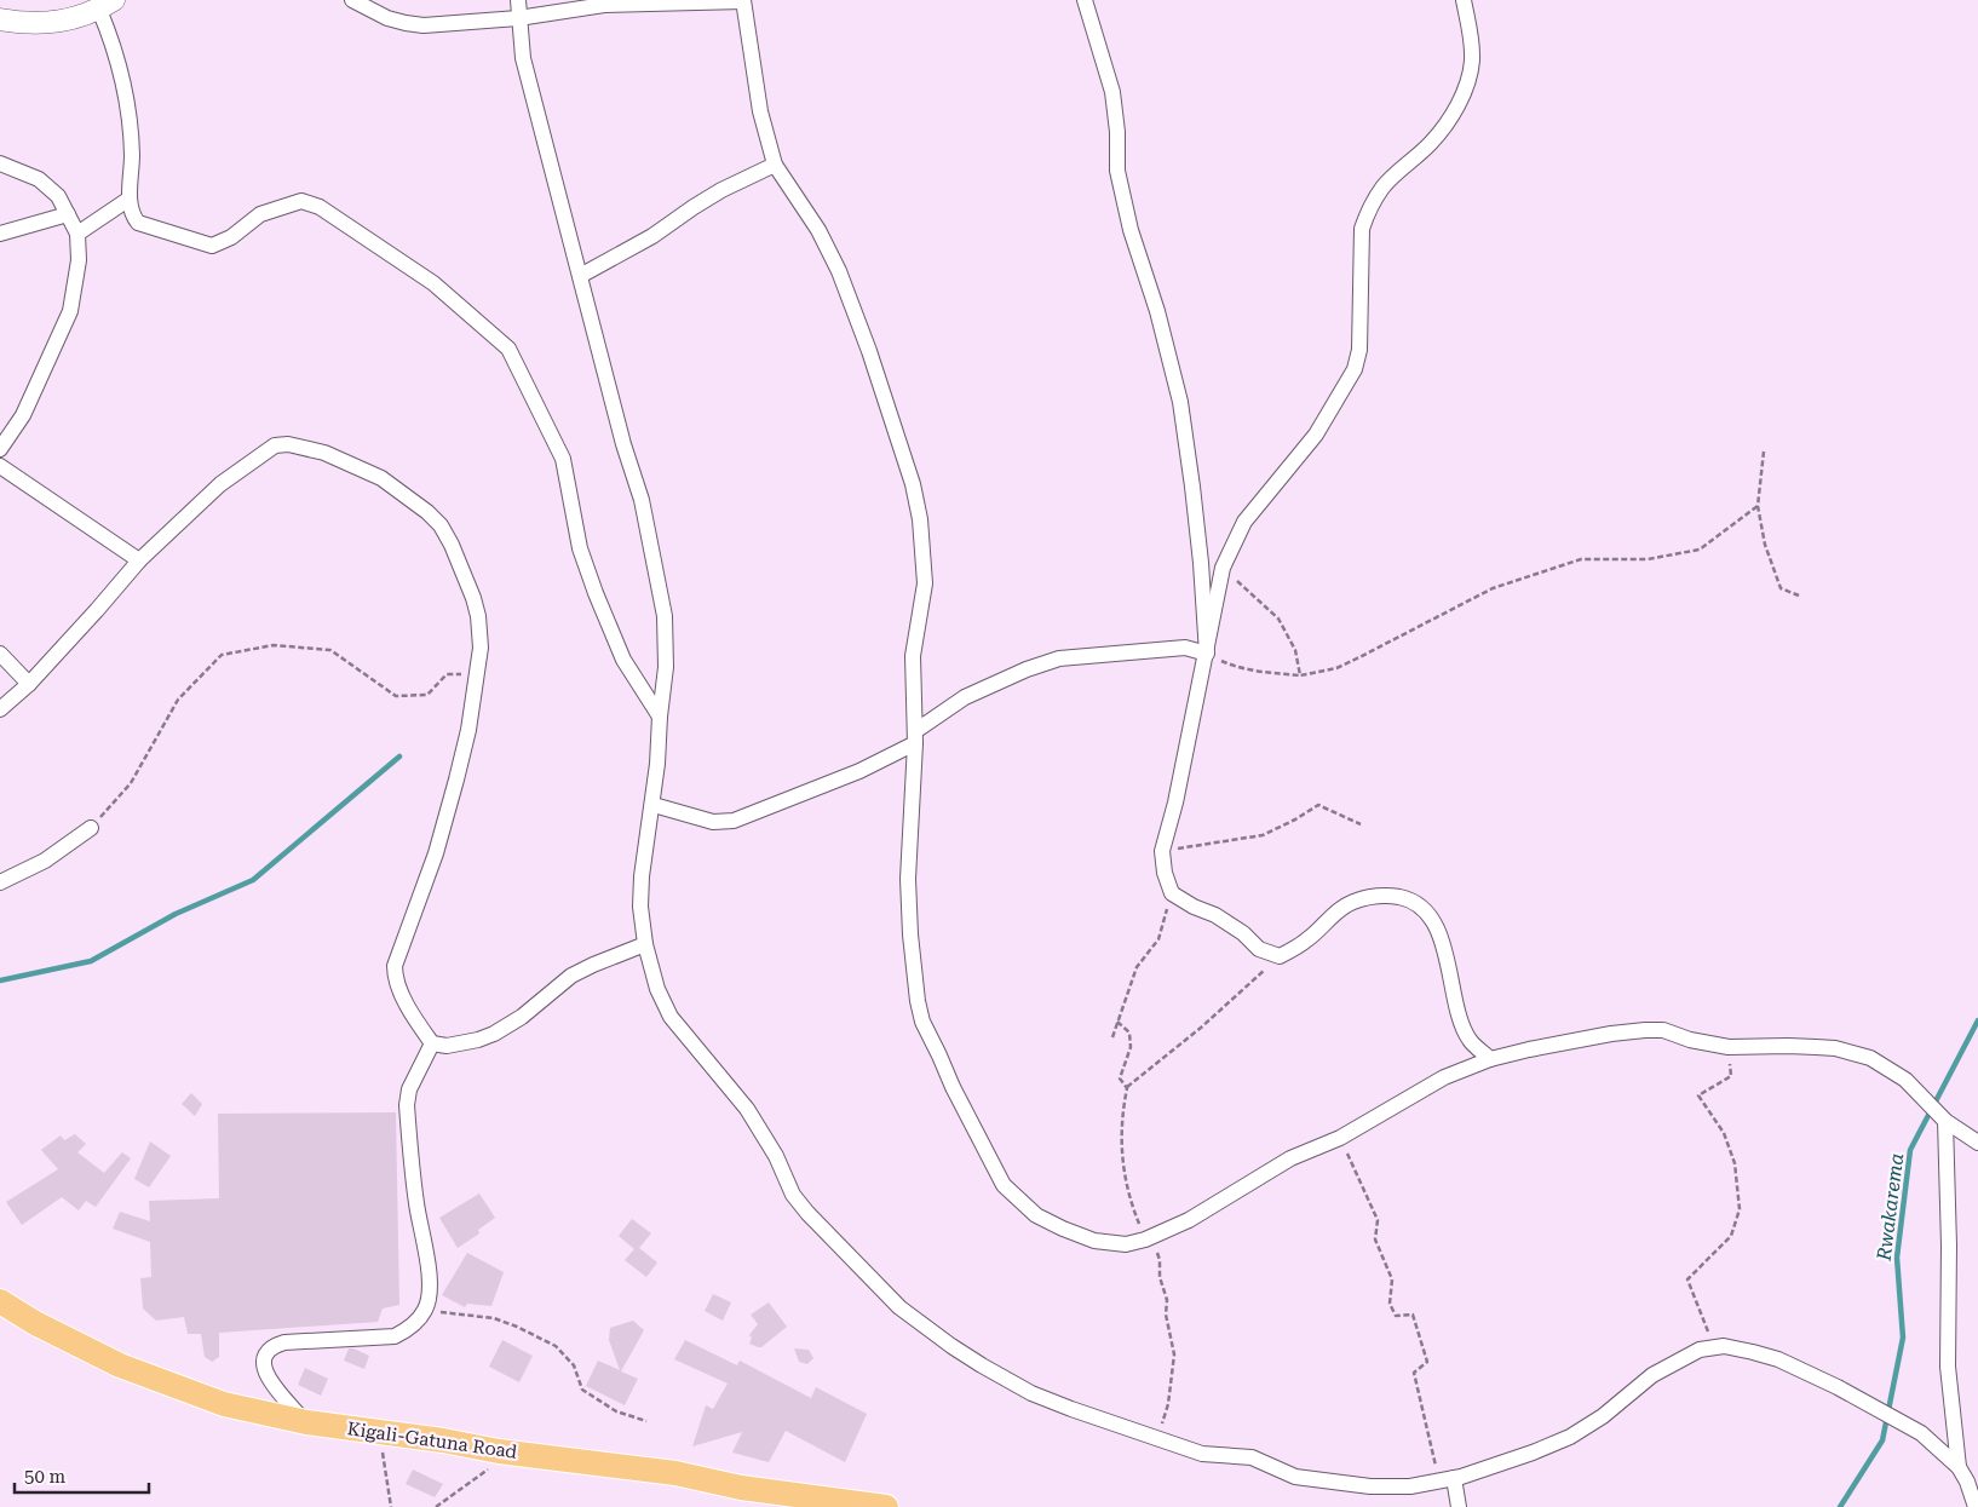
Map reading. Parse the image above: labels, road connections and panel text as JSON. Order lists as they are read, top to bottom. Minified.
{"streets":{"highway":["Kigali-Gatuna Road"]},"water":["Rwakarema"],"scale_bar":"50 m"}
